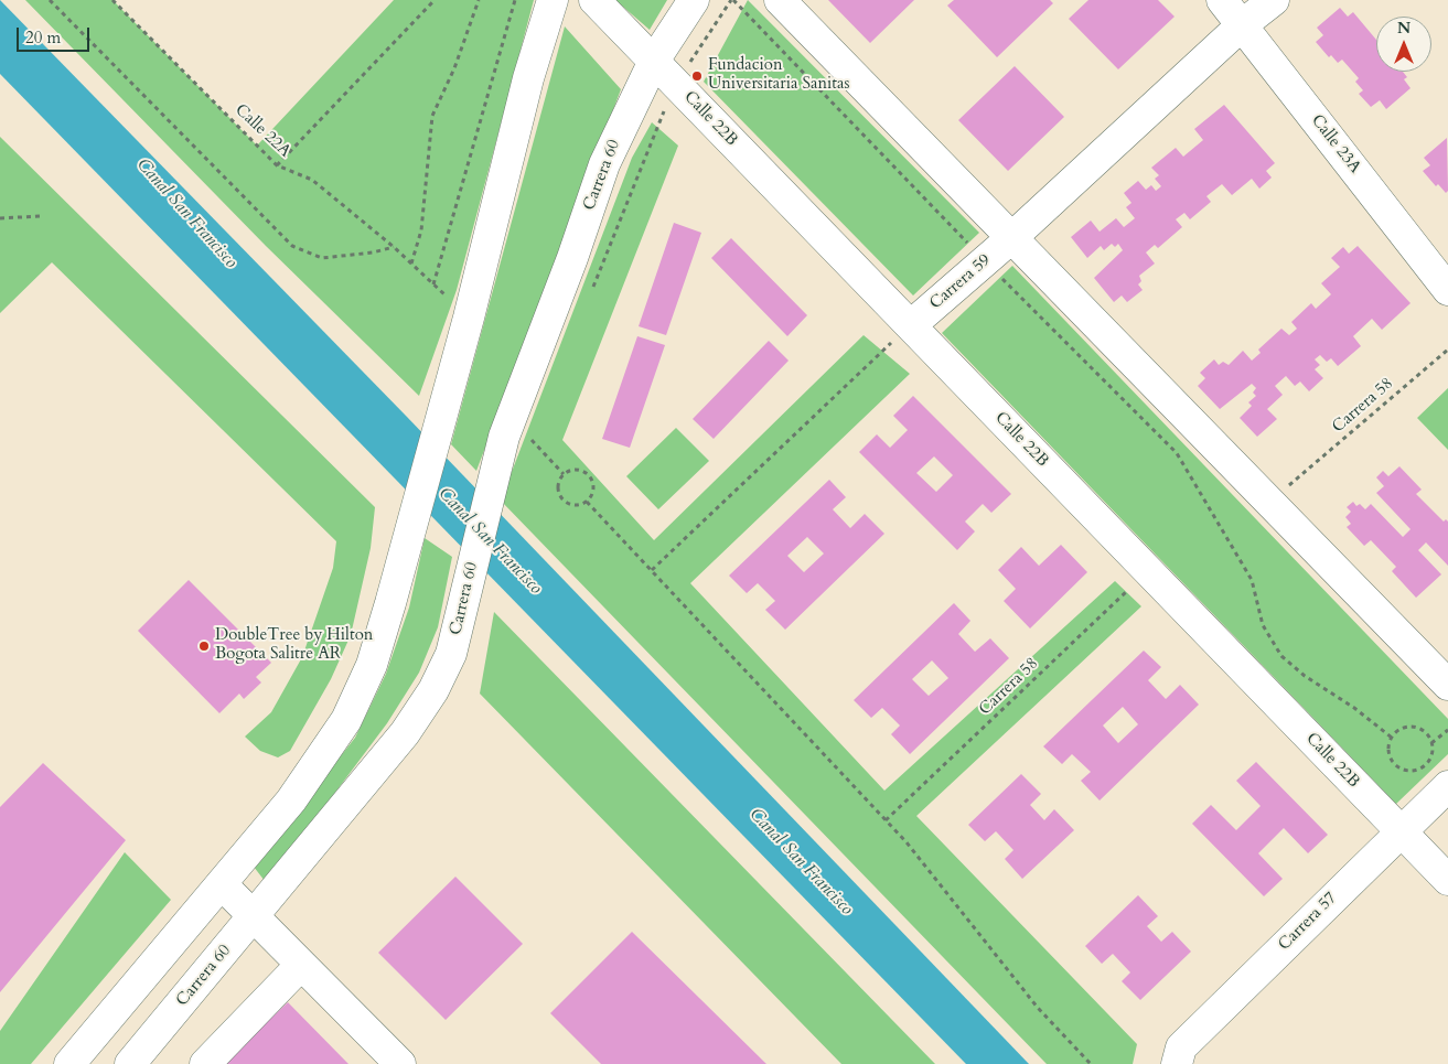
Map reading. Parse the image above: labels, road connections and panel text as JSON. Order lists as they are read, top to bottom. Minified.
{"streets":{"street":["Calle 22B","Calle 23A","Carrera 60","Carrera 59","Carrera 57"],"path":["Calle 22A","Carrera 58"]},"crossings":[["Calle 22B","Carrera 60"],["Calle 22B","Carrera 59"],["Calle 22B","Carrera 58"],["Calle 22B","Carrera 57"],["Calle 23A","Carrera 59"]],"water":["Canal San Francisco"],"places":["Fundacion Universitaria Sanitas","DoubleTree by Hilton Bogota Salitre AR"],"scale_bar":"20 m","north":"top"}
